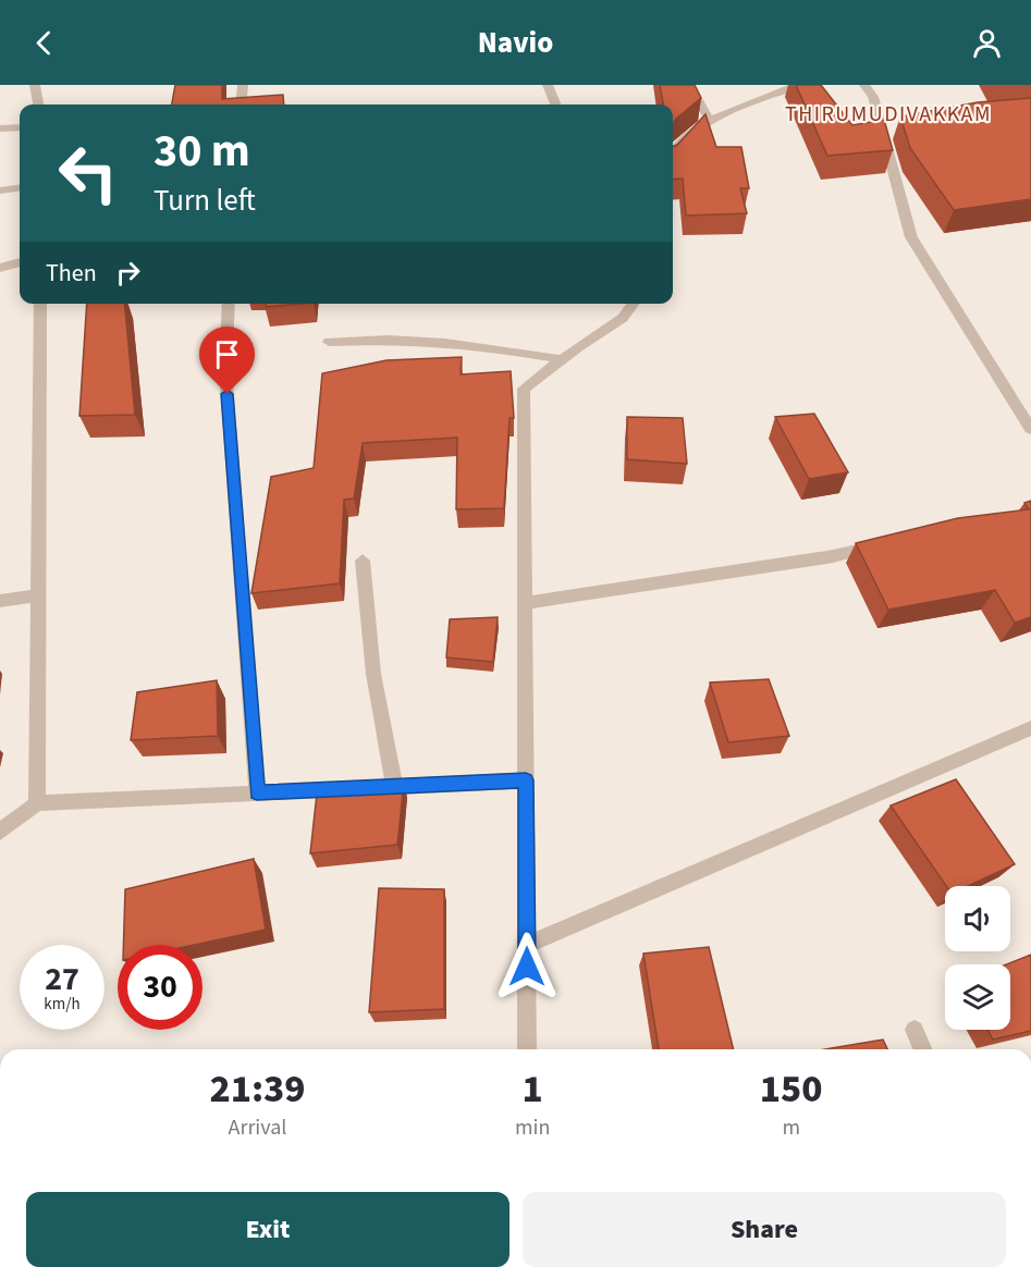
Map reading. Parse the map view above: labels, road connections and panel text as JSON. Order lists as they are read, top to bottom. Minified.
{"districts":["THIRUMUDIVAKKAM"],"page":{"header":"Navio","turn":["30 m","Turn left"],"then":"Then","speed":"27 km/h","limit":"30","eta":["21:39","Arrival","1","min","150","m"],"buttons":["Exit","Share"]}}
